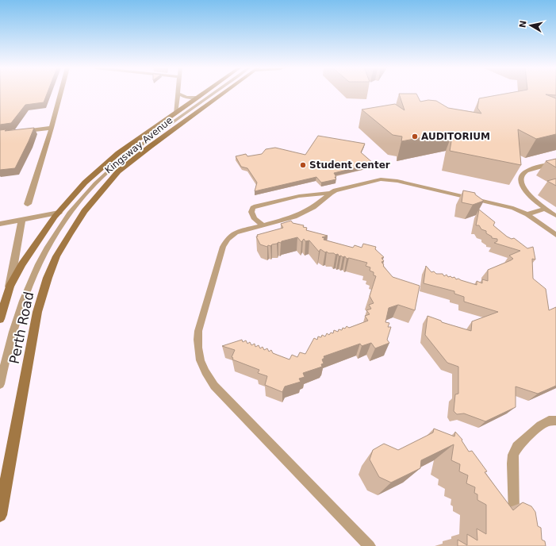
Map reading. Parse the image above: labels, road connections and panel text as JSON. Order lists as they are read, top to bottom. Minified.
{"streets":{"main road":["Kingsway Avenue","Perth Road"]},"crossings":[["Kingsway Avenue","Perth Road"]],"places":["AUDITORIUM","Student center"],"north":"left"}
